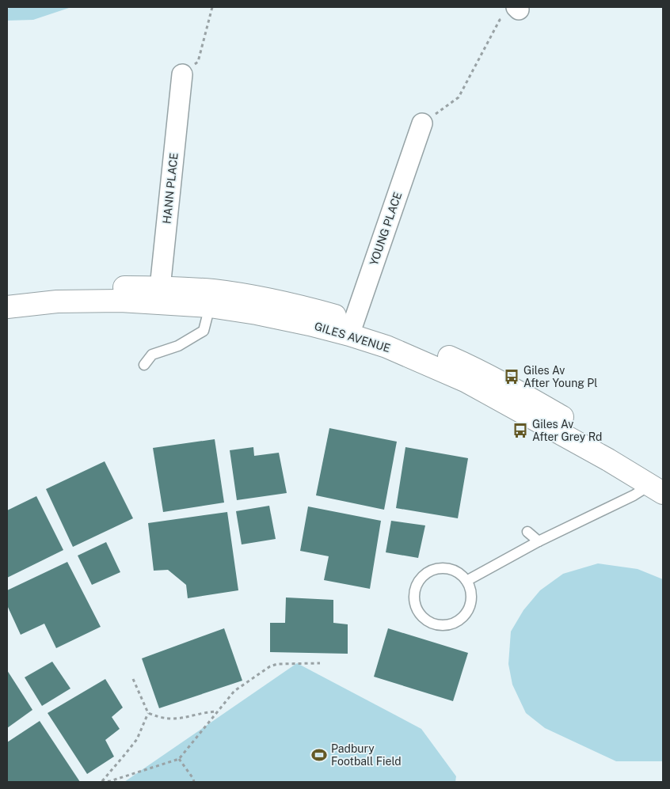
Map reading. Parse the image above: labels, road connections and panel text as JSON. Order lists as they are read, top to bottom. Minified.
{"streets":{"street":["HANN PLACE","YOUNG PLACE","GILES AVENUE"]},"crossings":[["HANN PLACE","GILES AVENUE"],["YOUNG PLACE","GILES AVENUE"]],"places":{"bus stop":["Giles Av After Young Pl","Giles Av After Grey Rd"],"sports":["Padbury Football Field"]}}
